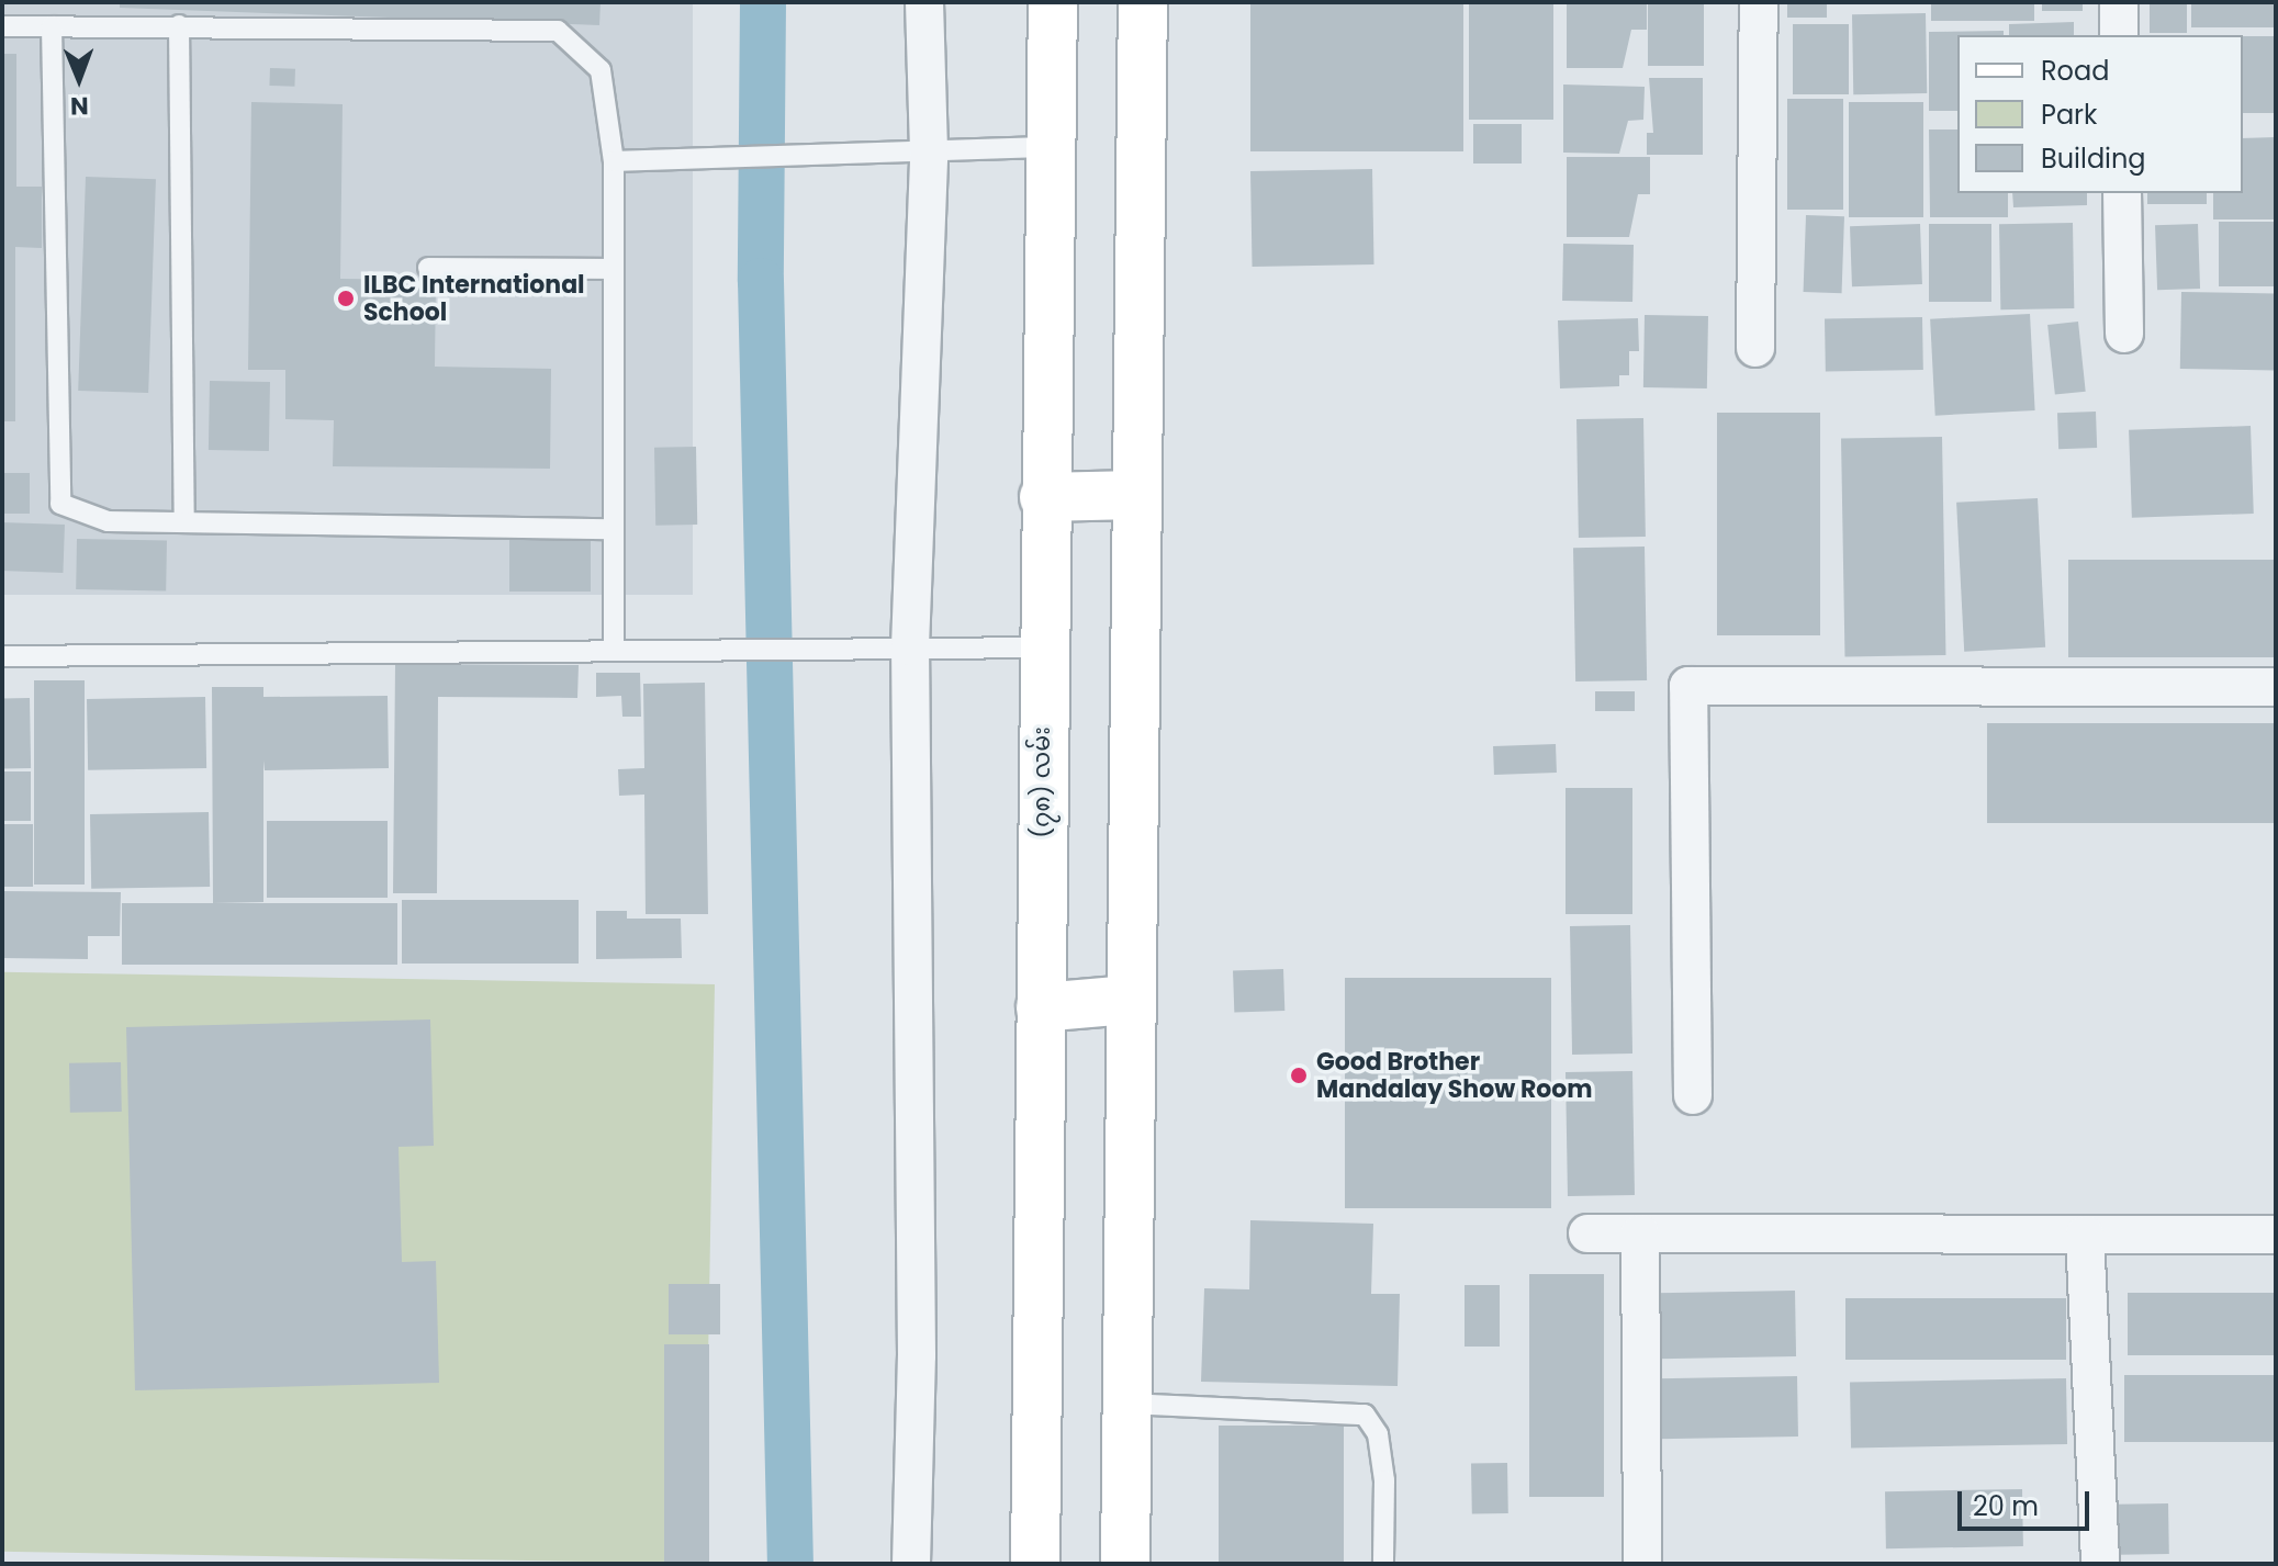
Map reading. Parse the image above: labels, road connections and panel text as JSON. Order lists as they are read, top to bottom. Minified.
{"streets":{"main road":["(၇၈) လမ်း"]},"places":["ILBC International School","Good Brother Mandalay Show Room"],"legend":["Road","Park","Building"],"scale_bar":"20 m","north":"bottom"}
